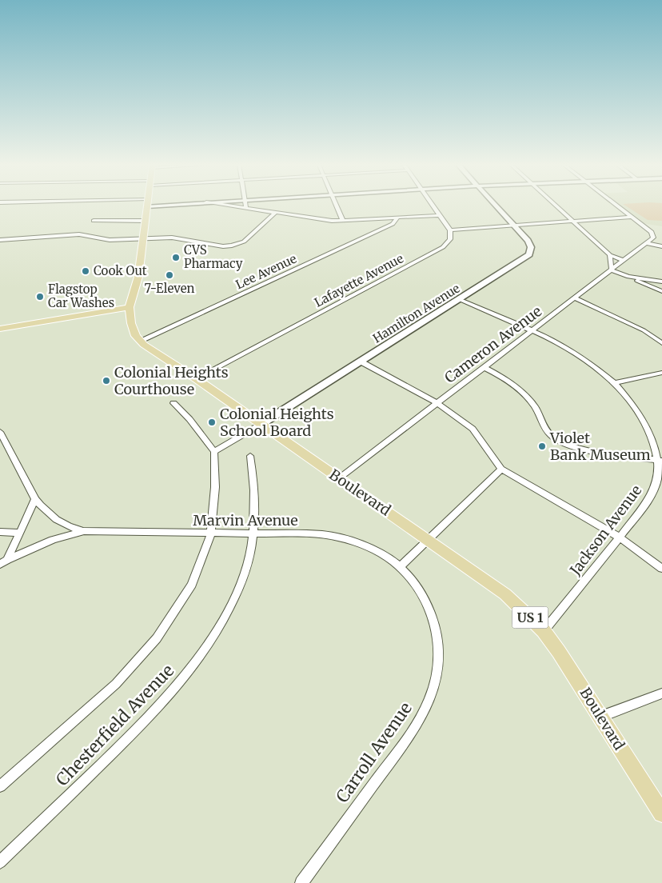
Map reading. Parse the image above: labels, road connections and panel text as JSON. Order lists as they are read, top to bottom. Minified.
{"streets":{"main road":["Boulevard","US 1"],"street":["Lee Avenue","Lafayette Avenue","Hamilton Avenue","Cameron Avenue","Marvin Avenue","Jackson Avenue","Chesterfield Avenue","Carroll Avenue"]},"crossings":[["Lee Avenue","Boulevard"],["Lafayette Avenue","Boulevard"],["Hamilton Avenue","Boulevard"],["Hamilton Avenue","Jackson Avenue"],["Hamilton Avenue","Chesterfield Avenue"],["Cameron Avenue","Boulevard"],["Cameron Avenue","Jackson Avenue"],["Boulevard","Jackson Avenue"],["Marvin Avenue","Chesterfield Avenue"],["Marvin Avenue","Carroll Avenue"]],"places":["CVS Pharmacy","Cook Out","7-Eleven","Flagstop Car Washes","Colonial Heights Courthouse","Colonial Heights School Board","Violet Bank Museum"]}
